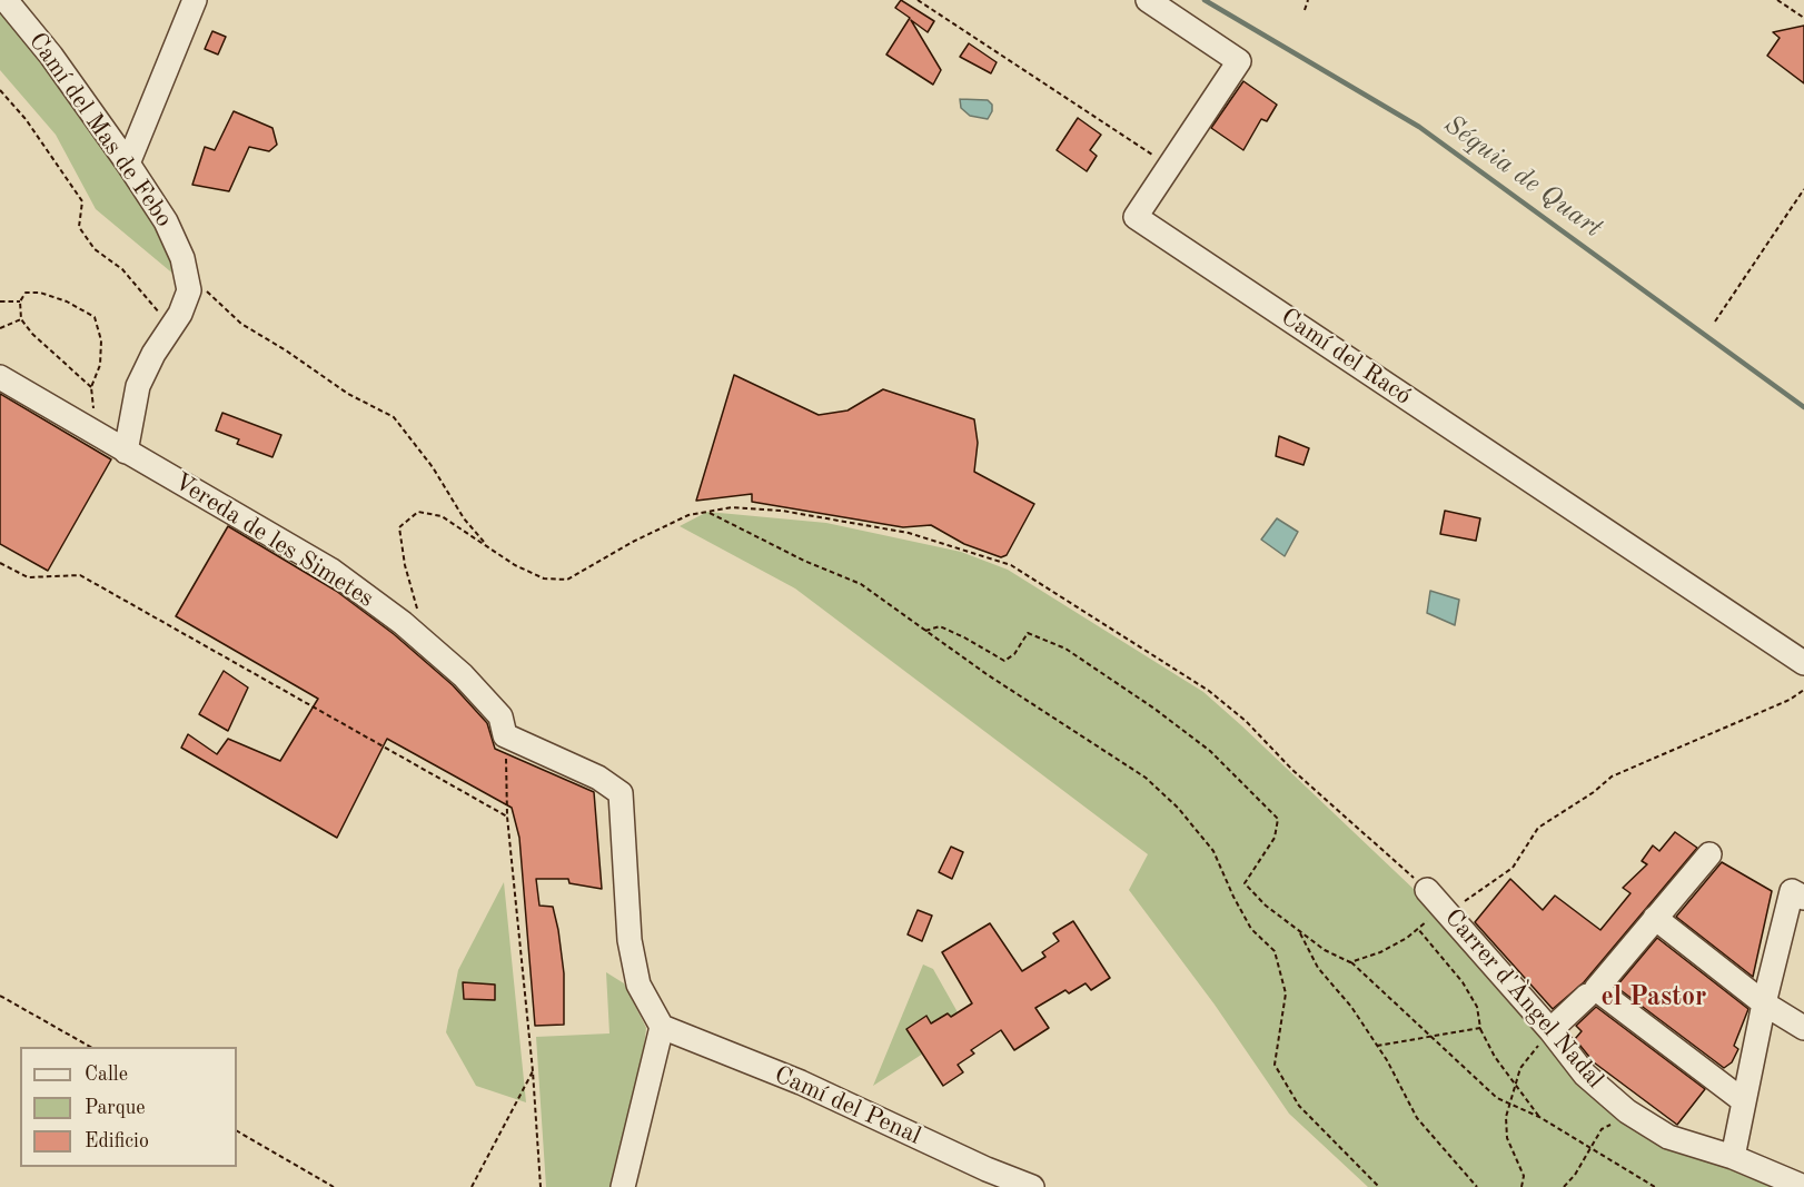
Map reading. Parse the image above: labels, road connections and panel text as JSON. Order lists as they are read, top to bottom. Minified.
{"streets":{"street":["Camí del Mas de Febo","Camí del Racó","Vereda de les Simetes","Carrer d'Àngel Nadal","Camí del Penal"]},"crossings":[["Camí del Mas de Febo","Vereda de les Simetes"]],"districts":["el Pastor"],"water":["Séquia de Quart"],"legend":["Calle","Parque","Edificio"]}
